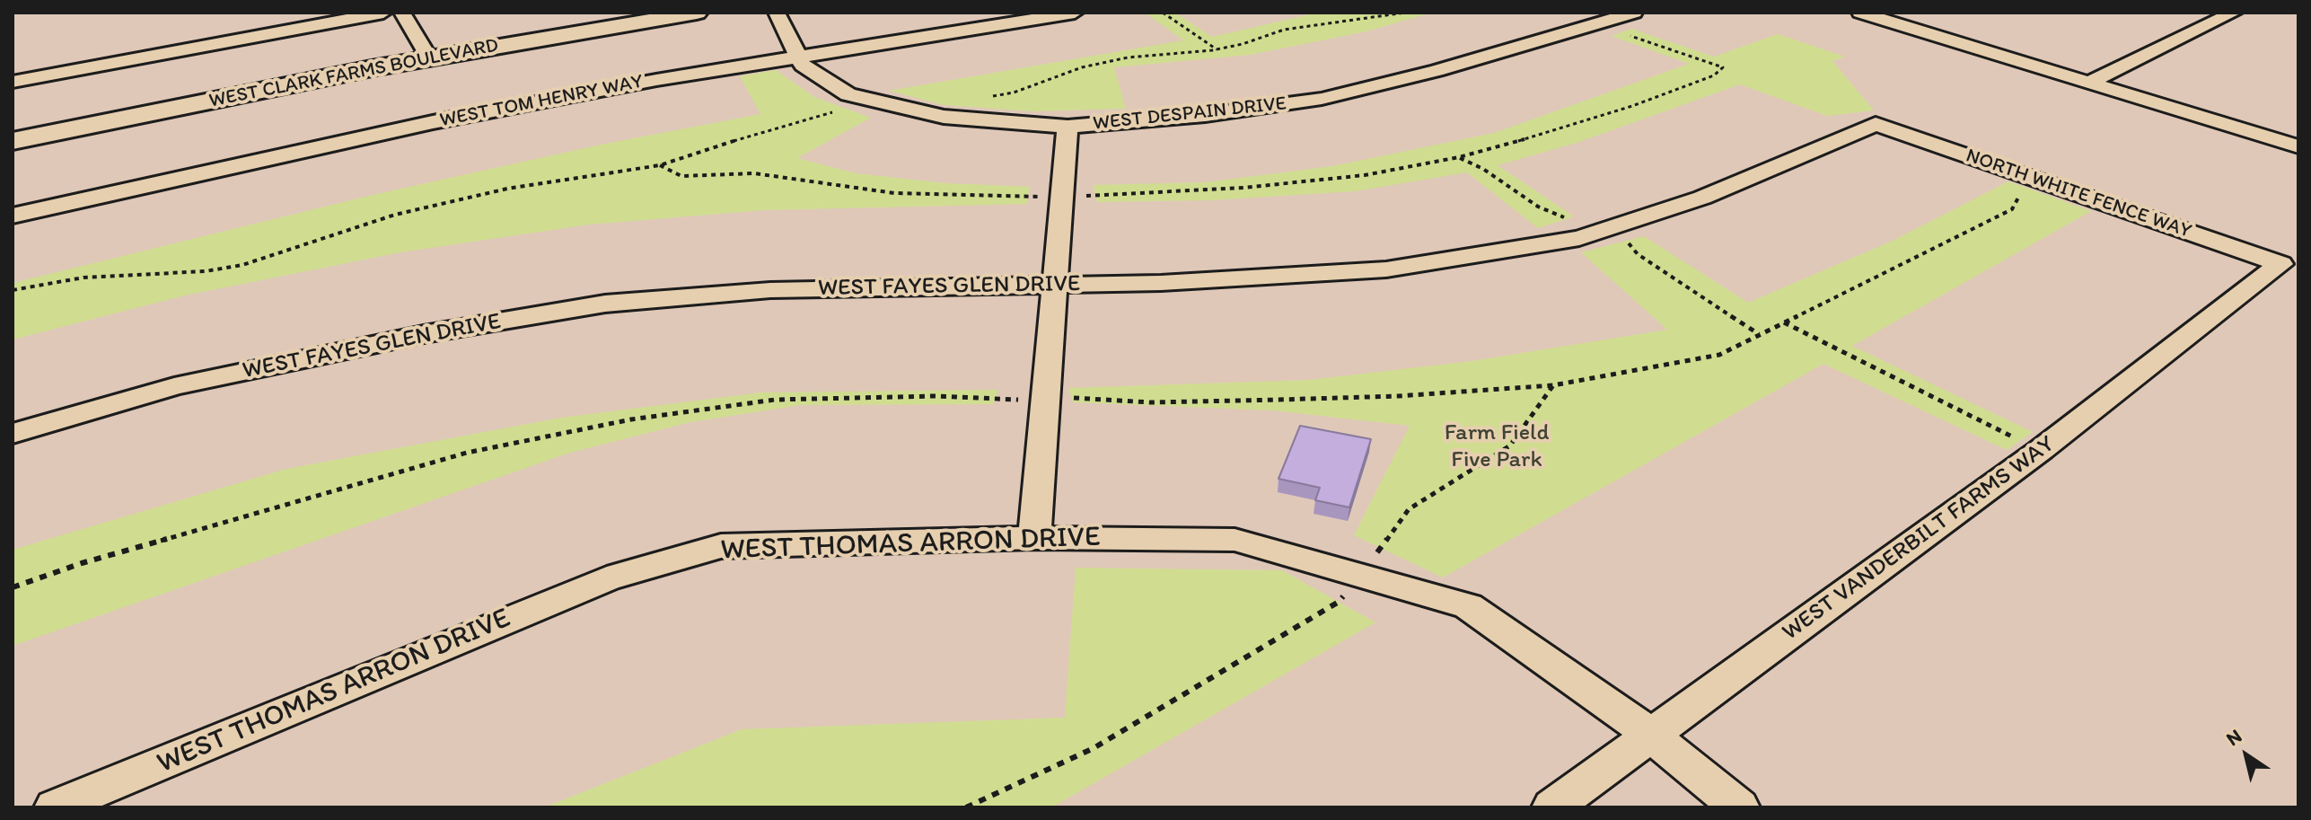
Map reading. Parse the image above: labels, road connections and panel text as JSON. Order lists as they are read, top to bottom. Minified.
{"streets":{"street":["WEST CLARK FARMS BOULEVARD","WEST TOM HENRY WAY","WEST DESPAIN DRIVE","NORTH WHITE FENCE WAY","WEST FAYES GLEN DRIVE","WEST VANDERBILT FARMS WAY","WEST THOMAS ARRON DRIVE"]},"crossings":[["WEST TOM HENRY WAY","WEST DESPAIN DRIVE"],["NORTH WHITE FENCE WAY","WEST FAYES GLEN DRIVE"],["NORTH WHITE FENCE WAY","WEST VANDERBILT FARMS WAY"],["WEST VANDERBILT FARMS WAY","WEST THOMAS ARRON DRIVE"]],"parks":["Farm Field Five Park"],"north":"top left"}
